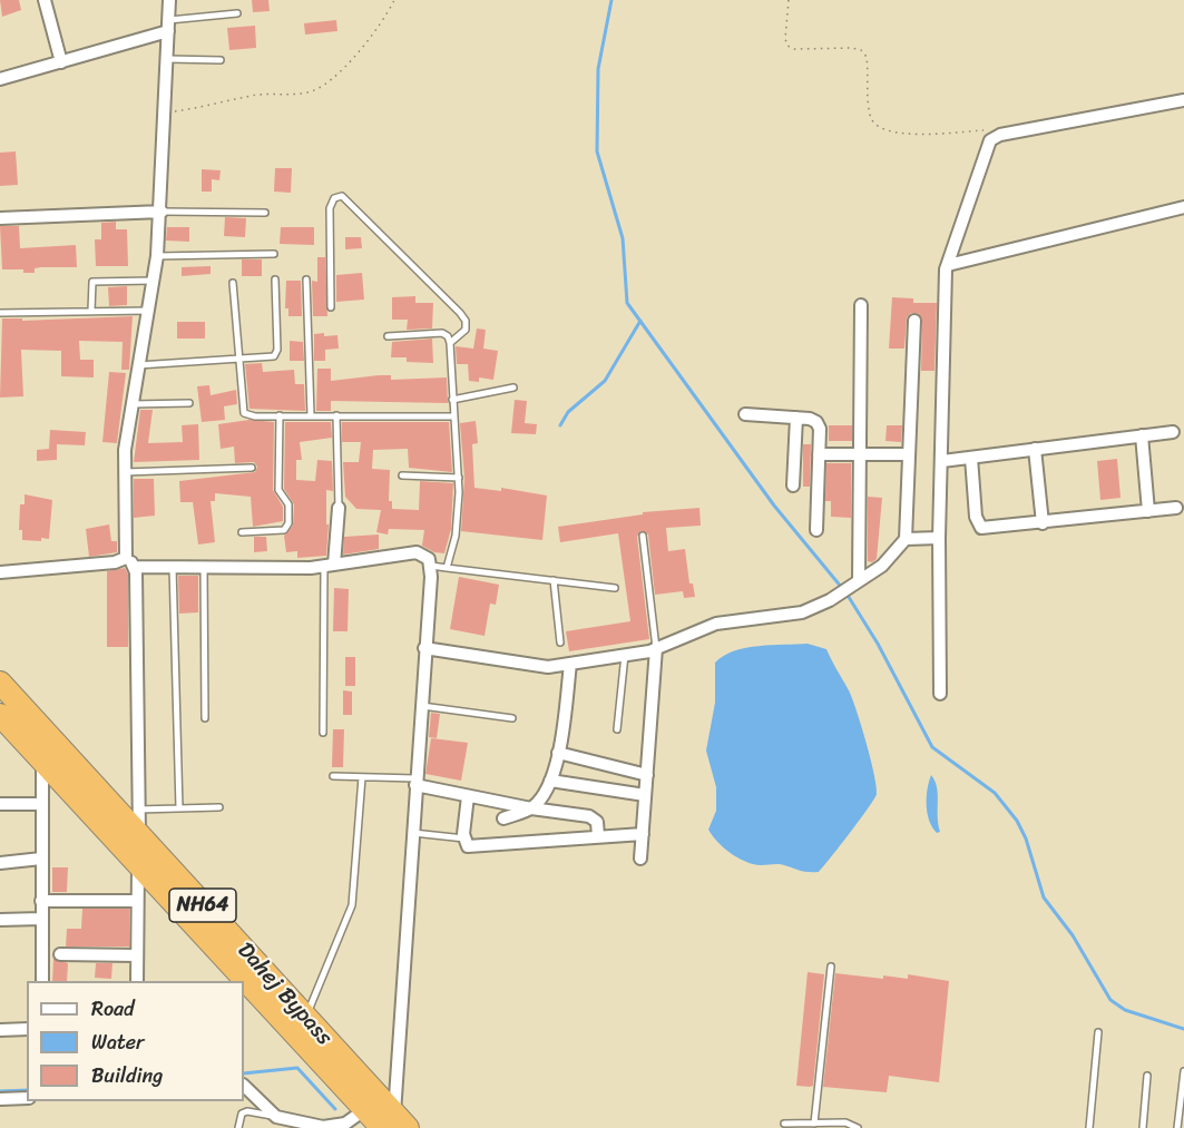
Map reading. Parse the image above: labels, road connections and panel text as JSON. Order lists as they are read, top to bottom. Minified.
{"streets":{"highway":["NH64","Dahej Bypass"]},"legend":["Road","Water","Building"]}
